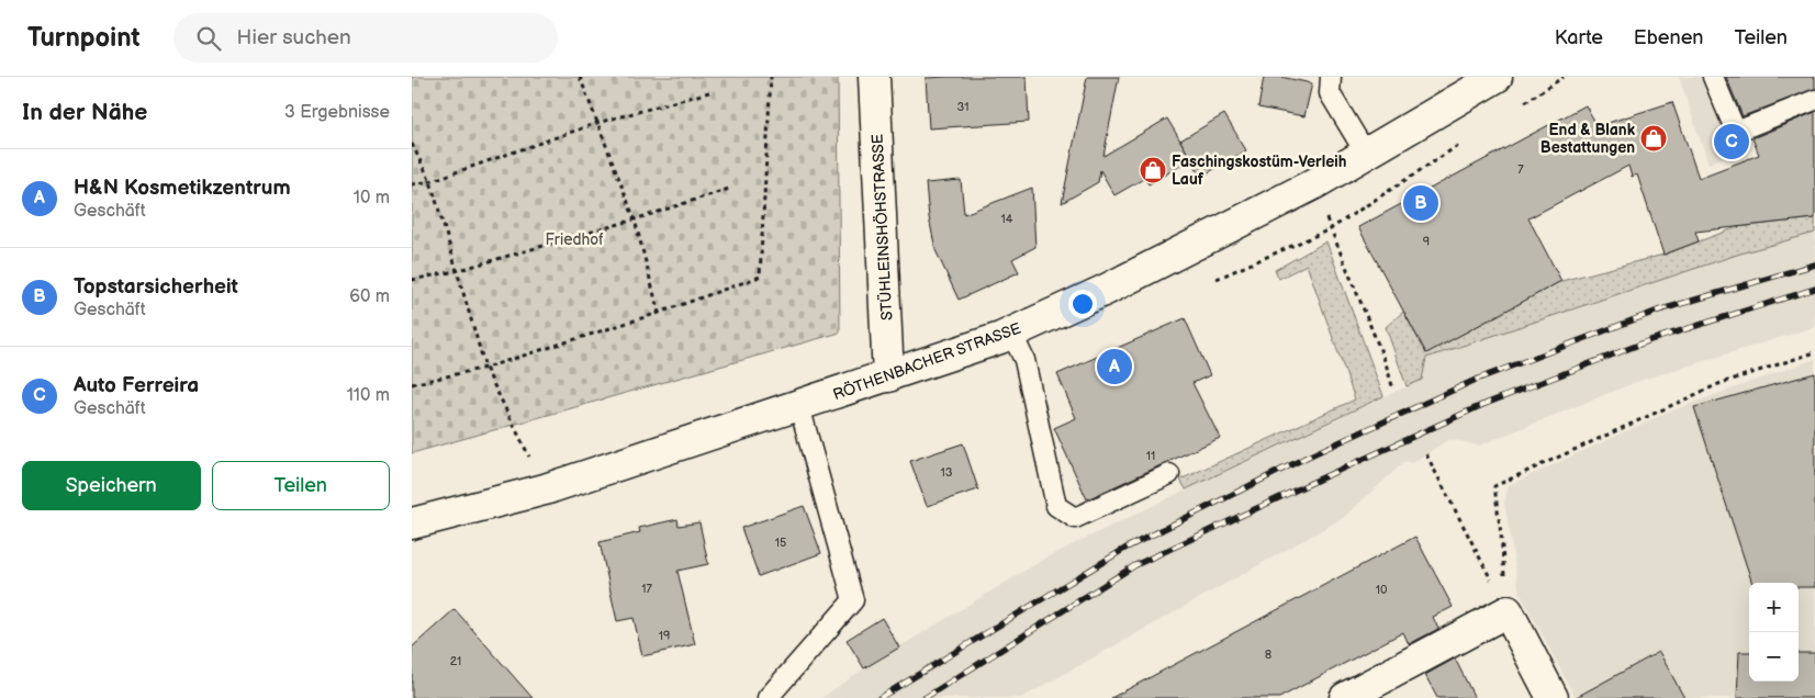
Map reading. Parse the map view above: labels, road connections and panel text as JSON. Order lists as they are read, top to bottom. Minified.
{"streets":{"main road":["STÜHLEINSHÖHSTRASSE","RÖTHENBACHER STRASSE"]},"crossings":[["STÜHLEINSHÖHSTRASSE","RÖTHENBACHER STRASSE"]],"parks":["Friedhof"],"places":{"shop":["End & Blank Bestattungen","Faschingskostüm-Verleih Lauf"]},"house_numbers":["31","7","14","9","11","13","15","17","10","19","8","21"],"page":{"header":"Turnpoint","search":"Hier suchen","nav":["Karte","Ebenen","Teilen"],"heading":["In der Nähe","3 Ergebnisse"],"pins":["C","B","A"],"list":[{"mark":"A","name":"H&N Kosmetikzentrum","note":"Geschäft","value":"10 m"},{"mark":"B","name":"Topstarsicherheit","note":"Geschäft","value":"60 m"},{"mark":"C","name":"Auto Ferreira","note":"Geschäft","value":"110 m"}],"buttons":["Speichern","Teilen"],"map_buttons":["+","−"]}}
